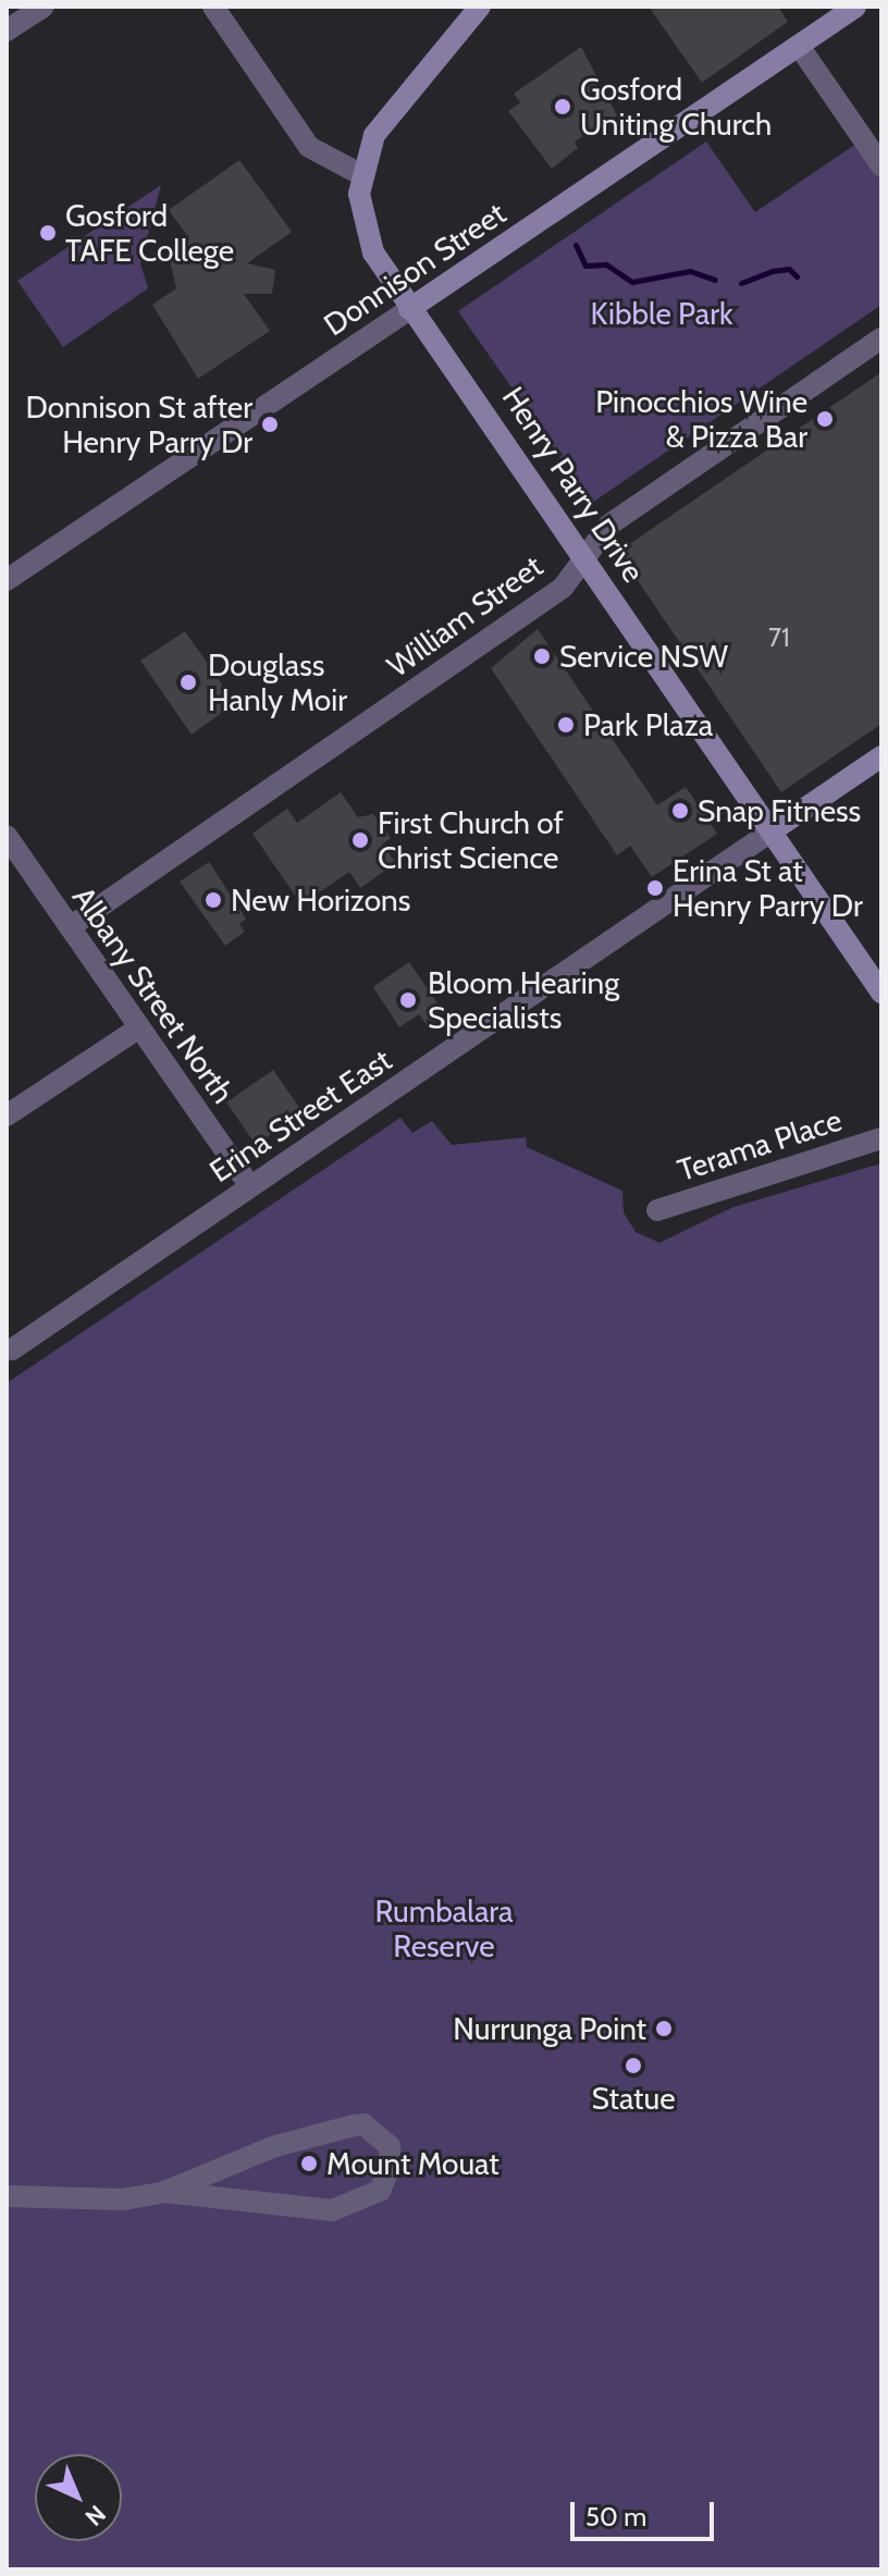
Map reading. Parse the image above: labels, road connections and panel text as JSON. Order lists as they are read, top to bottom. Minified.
{"streets":{"main road":["Donnison Street","Henry Parry Drive","Erina Street East"],"street":["William Street","Albany Street North","Terama Place"]},"crossings":[["Donnison Street","Henry Parry Drive"],["Henry Parry Drive","William Street"],["Henry Parry Drive","Erina Street East"],["William Street","Albany Street North"],["Albany Street North","Erina Street East"]],"parks":["Kibble Park","Rumbalara Reserve"],"places":["Gosford Uniting Church","Gosford TAFE College","Pinocchios Wine & Pizza Bar","Donnison St after Henry Parry Dr","Service NSW","Douglass Hanly Moir","Park Plaza","Snap Fitness","First Church of Christ Science","Erina St at Henry Parry Dr","New Horizons","Bloom Hearing Specialists","Nurrunga Point","Statue","Mount Mouat"],"house_numbers":["71"],"scale_bar":"50 m","north":"bottom right"}
